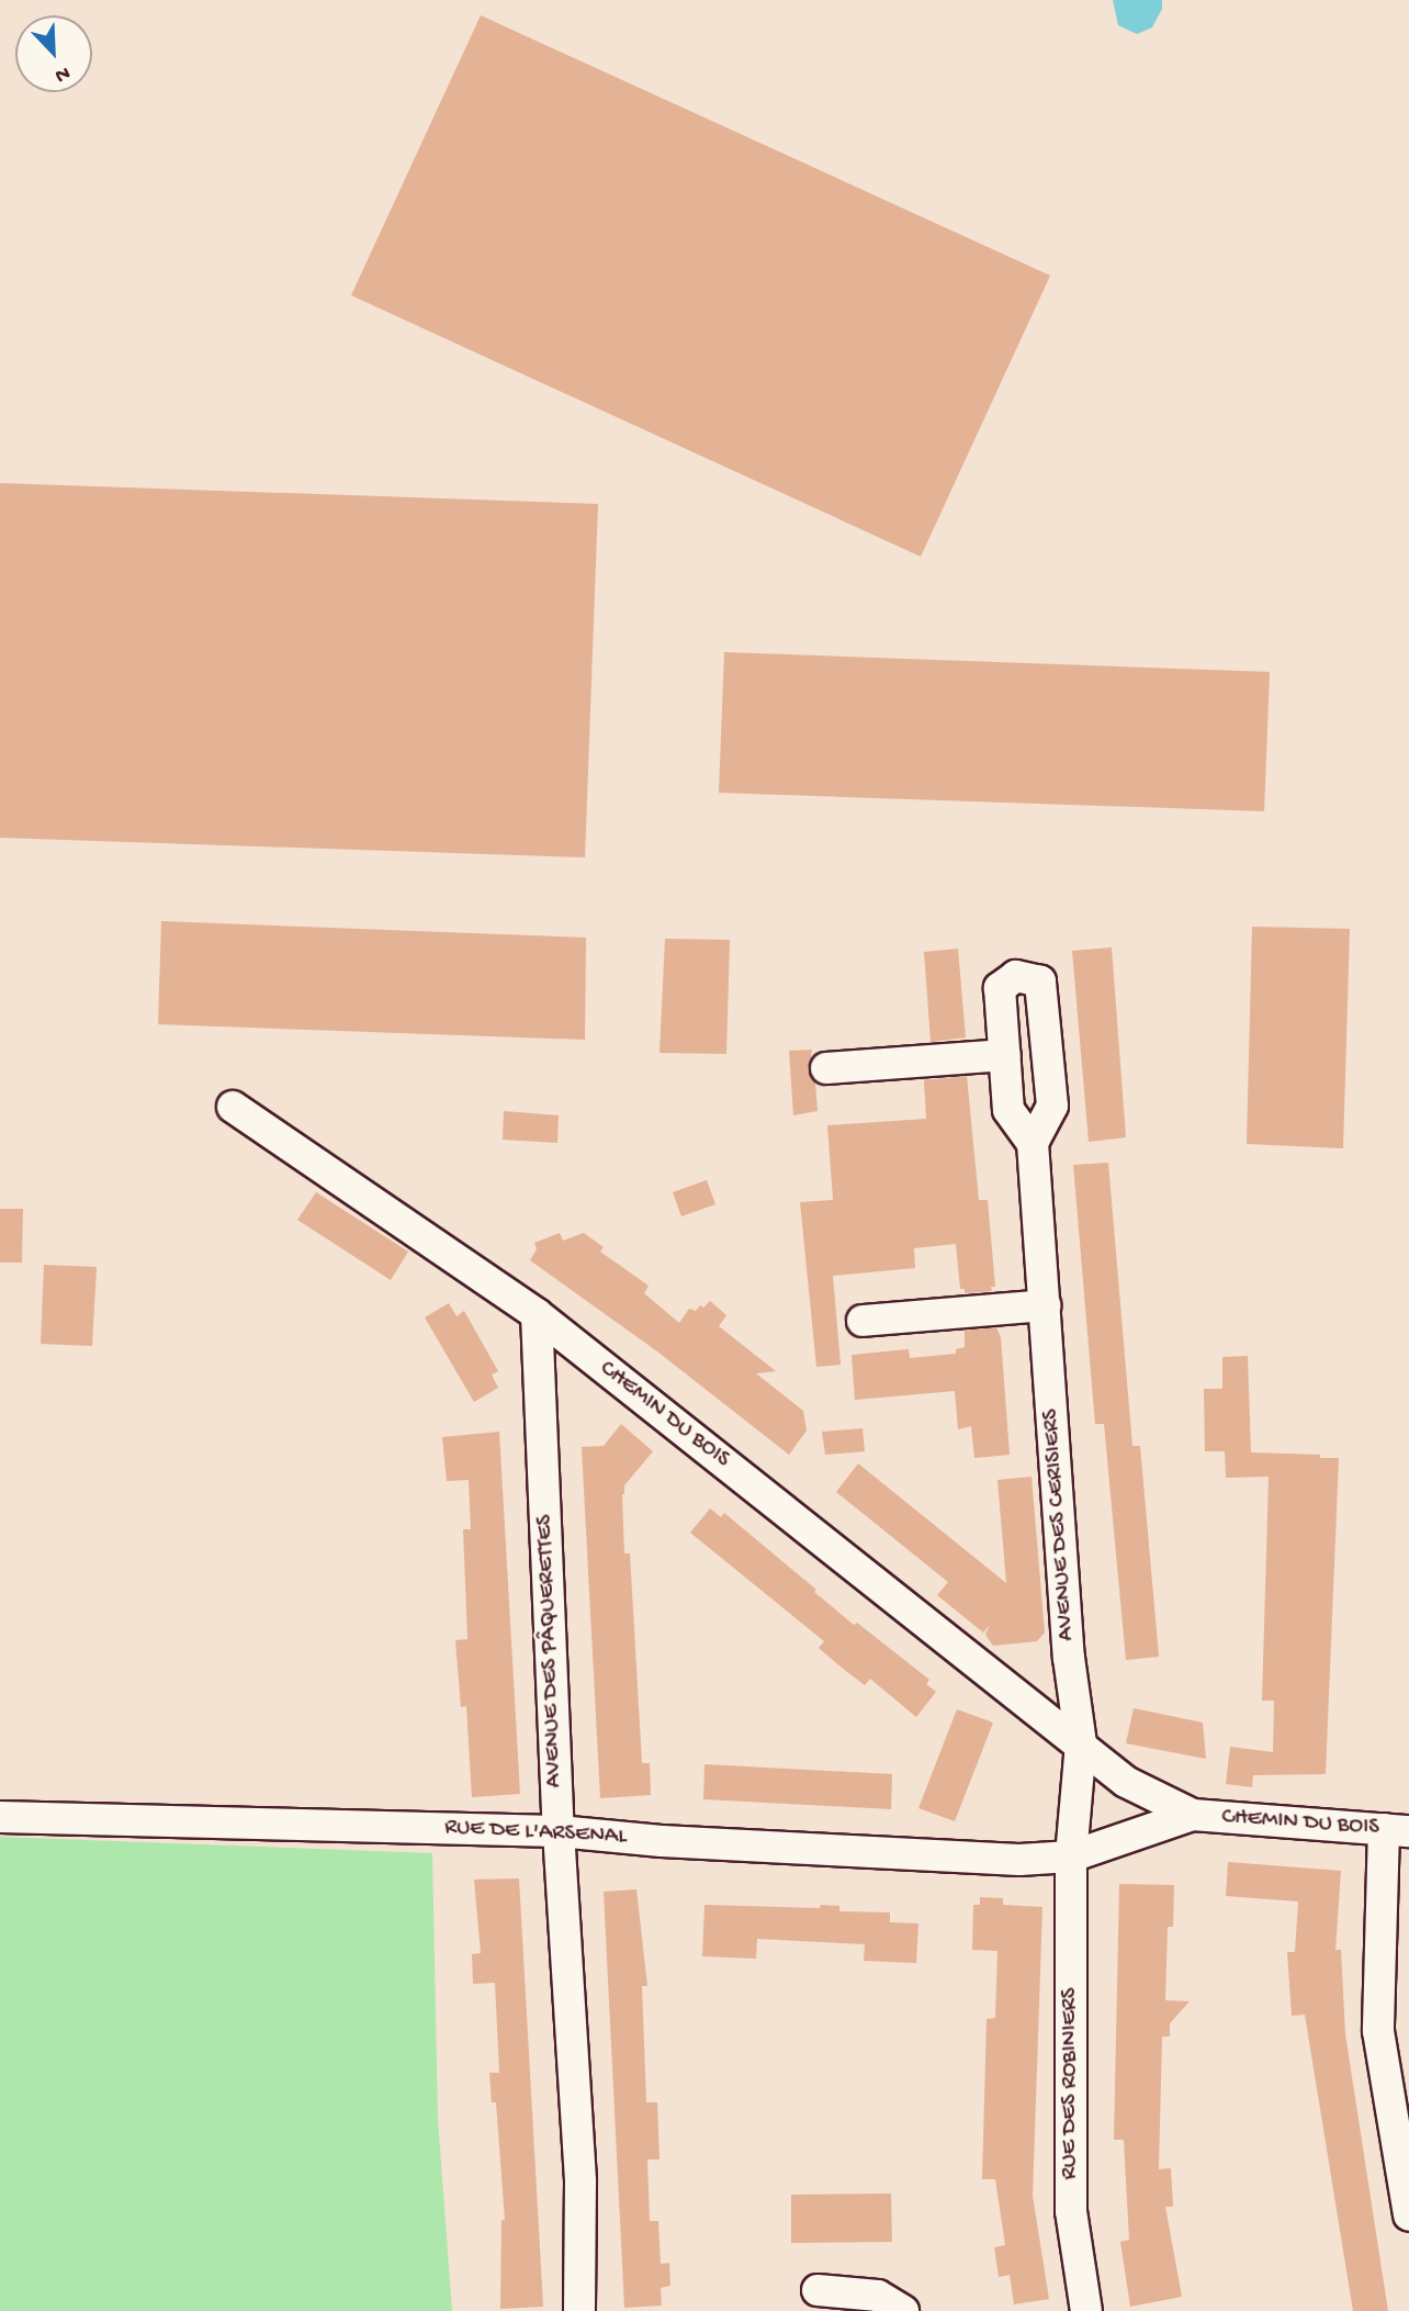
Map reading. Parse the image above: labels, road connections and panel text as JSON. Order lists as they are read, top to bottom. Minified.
{"streets":{"street":["CHEMIN DU BOIS","AVENUE DES CERISIERS","AVENUE DES PÂQUERETTES","RUE DE L'ARSENAL","RUE DES ROBINIERS"]},"crossings":[["CHEMIN DU BOIS","AVENUE DES CERISIERS"],["CHEMIN DU BOIS","AVENUE DES PÂQUERETTES"],["CHEMIN DU BOIS","RUE DE L'ARSENAL"],["CHEMIN DU BOIS","RUE DES ROBINIERS"],["AVENUE DES PÂQUERETTES","RUE DE L'ARSENAL"],["RUE DE L'ARSENAL","RUE DES ROBINIERS"]],"north":"bottom right"}
